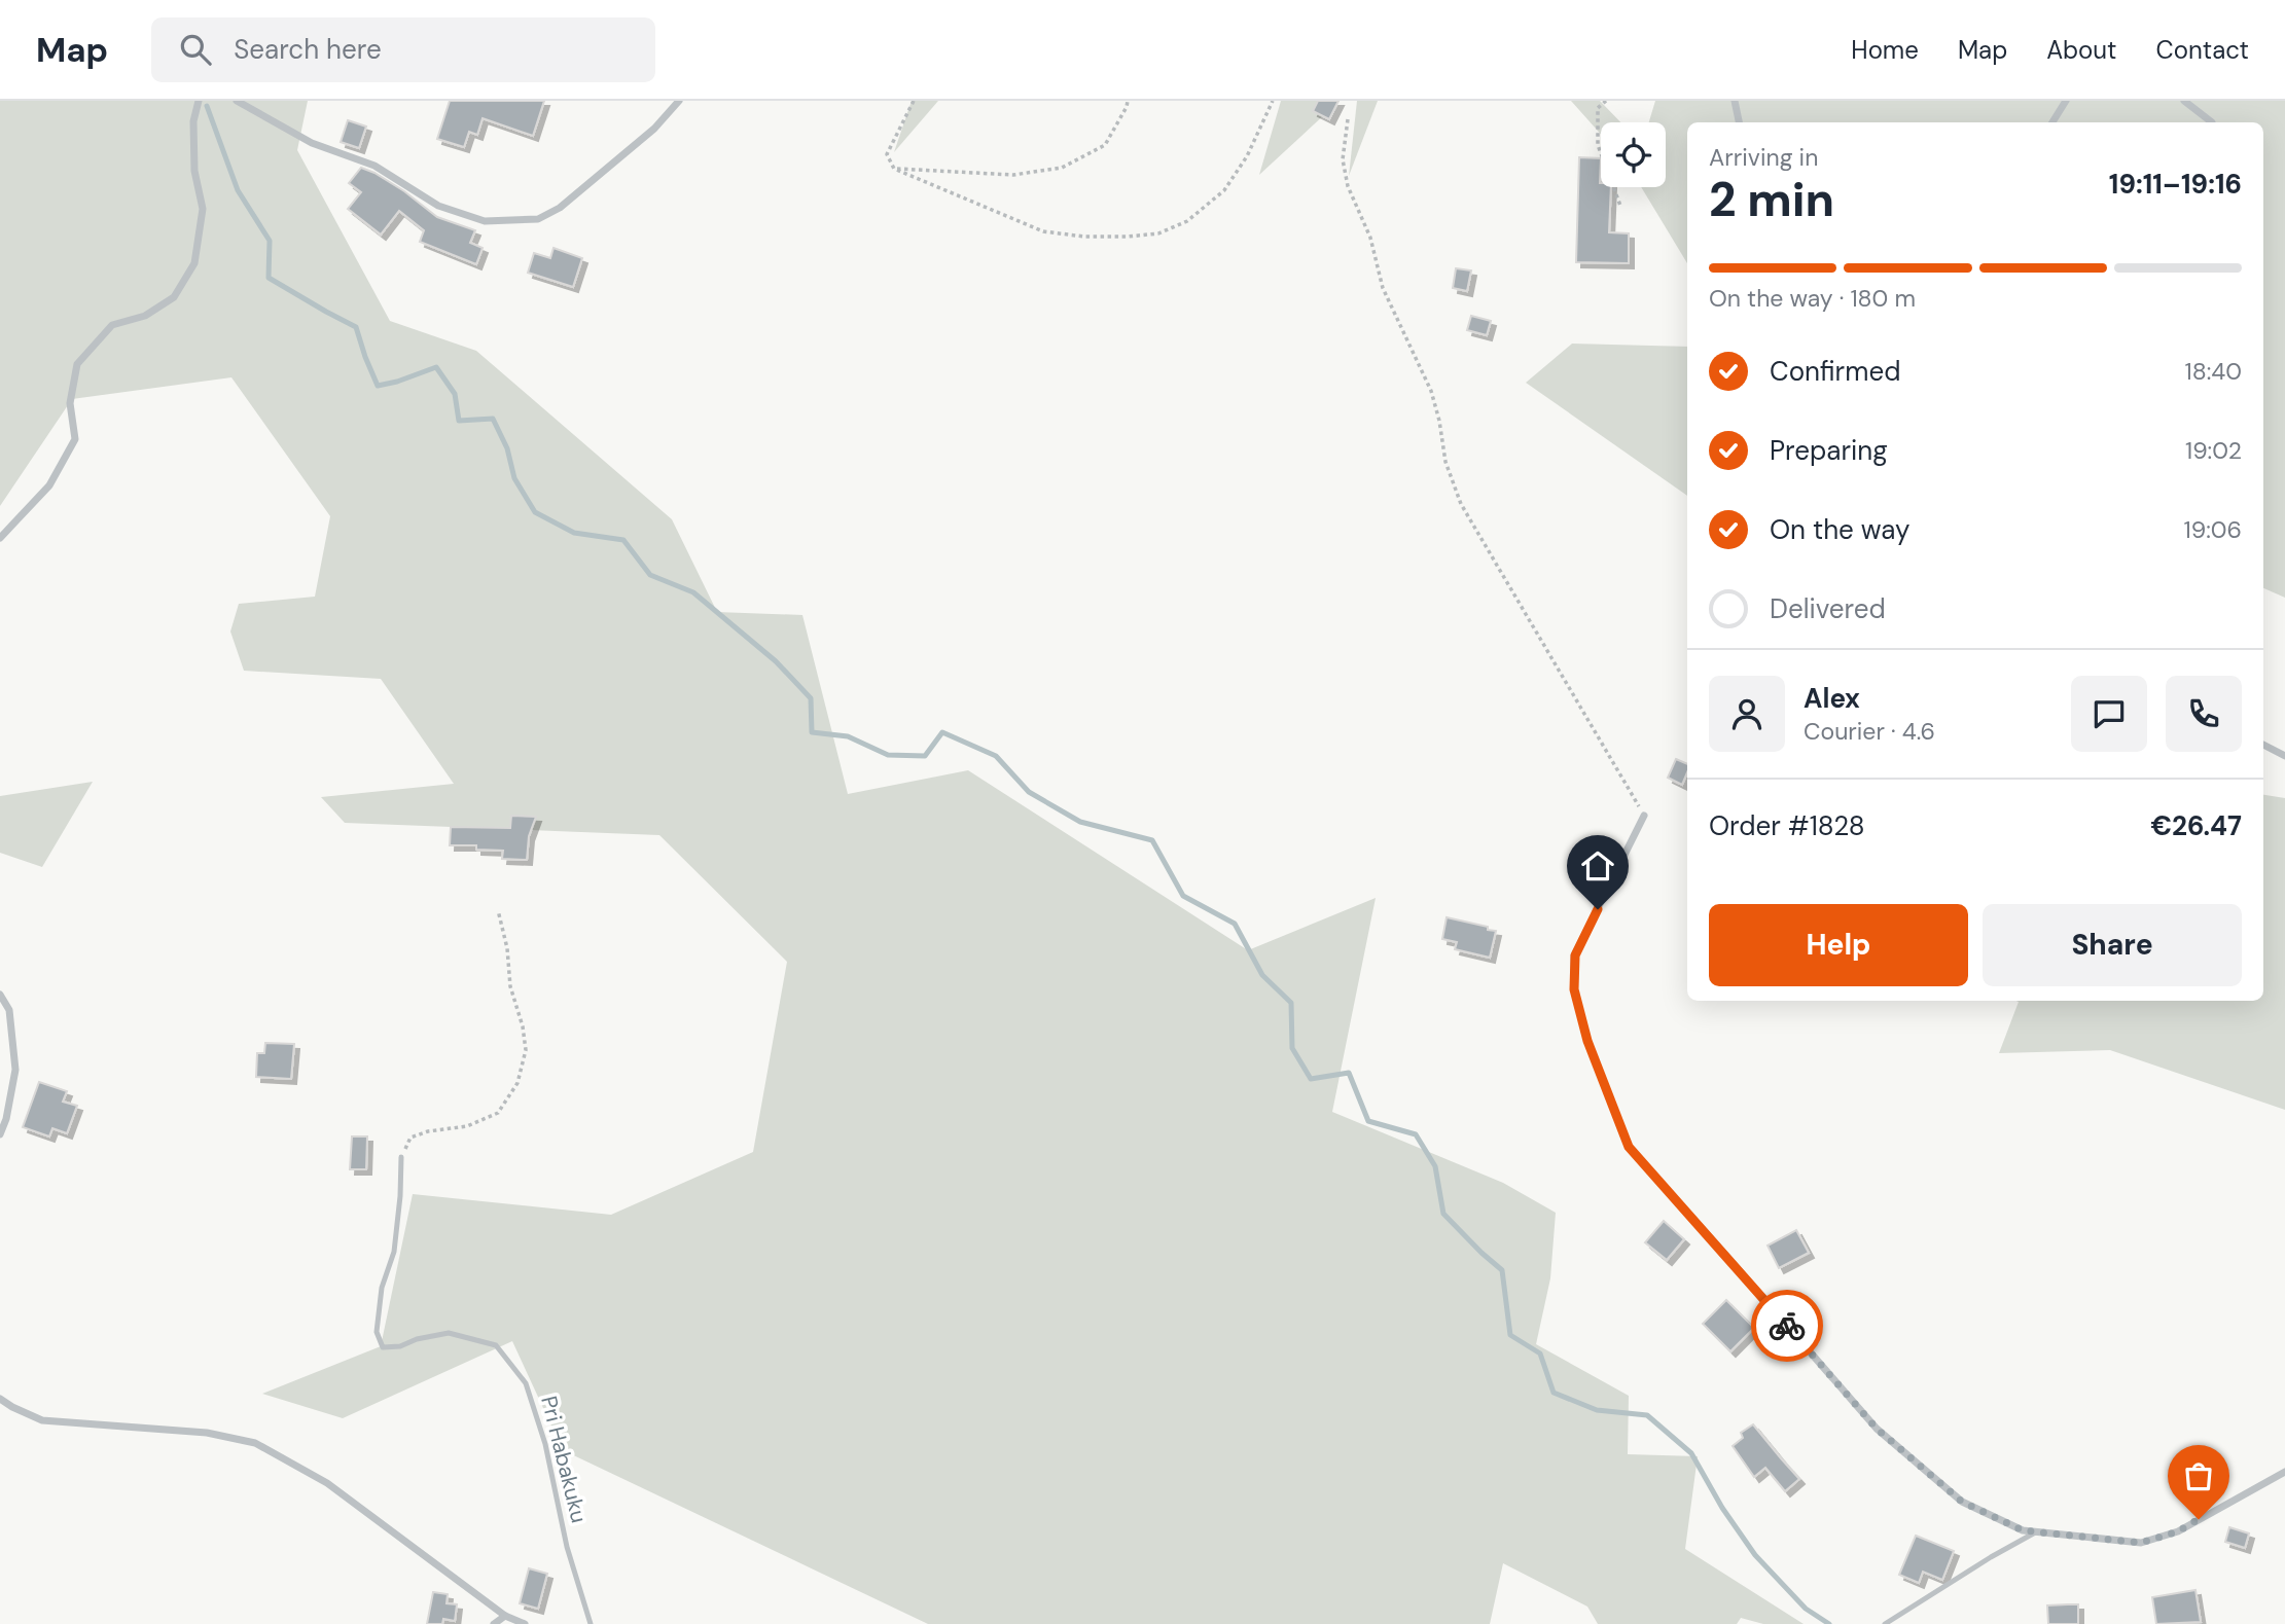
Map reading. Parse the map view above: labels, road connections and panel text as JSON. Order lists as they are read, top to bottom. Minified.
{"streets":{"lane":["Pri Habakuku"]},"page":{"header":"Map","search":"Search here","nav":["Home","Map","About","Contact"],"heading":["2 min","Arriving in","19:11–19:16"],"panel":["Alex","Courier · 4.6","Order #1828","€26.47"],"bar":"On the way · 180 m","list":[["Confirmed","18:40"],["Preparing","19:02"],["On the way","19:06"],"Delivered"],"buttons":["Help","Share"]}}
